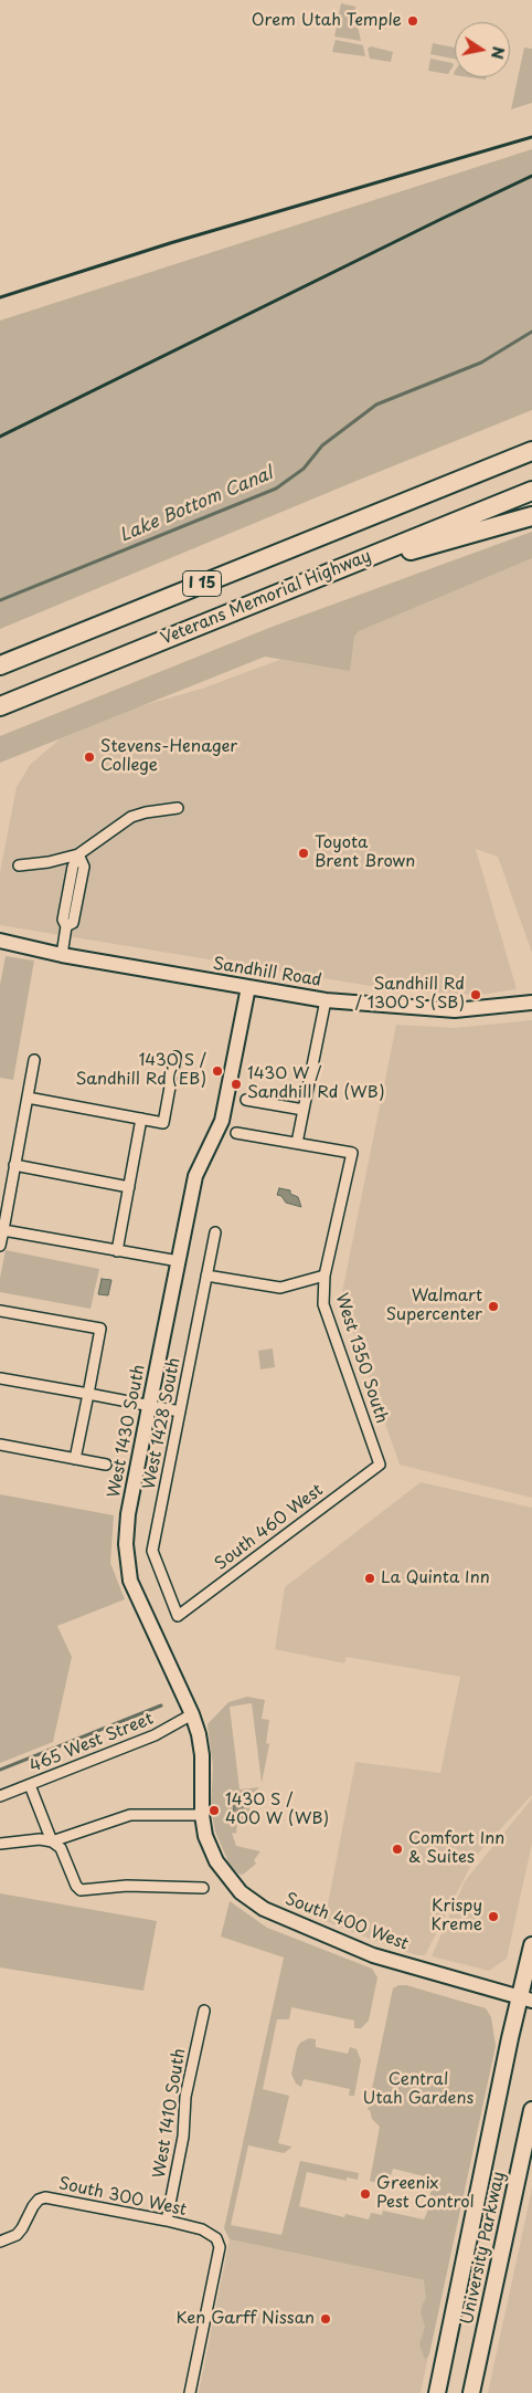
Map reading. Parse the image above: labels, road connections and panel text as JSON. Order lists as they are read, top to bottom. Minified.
{"streets":{"highway":["I 15","Veterans Memorial Highway"],"main road":["University Parkway"],"street":["Sandhill Road","West 1350 South","West 1428 South","West 1430 South","South 460 West","465 West Street","South 400 West","West 1410 South","South 300 West"]},"crossings":[["Sandhill Road","West 1430 South"],["West 1350 South","South 460 West"],["West 1428 South","South 460 West"],["West 1430 South","465 West Street"],["West 1430 South","South 400 West"],["South 400 West","University Parkway"],["West 1410 South","South 300 West"]],"water":["Lake Bottom Canal"],"parks":["Central Utah Gardens"],"places":["Orem Utah Temple","Stevens-Henager College","Toyota Brent Brown","Sandhill Rd / 1300 S (SB)","1430 S / Sandhill Rd (EB)","1430 W / Sandhill Rd (WB)","Walmart Supercenter","La Quinta Inn","1430 S / 400 W (WB)","Comfort Inn & Suites","Krispy Kreme","Greenix Pest Control","Ken Garff Nissan"],"north":"right"}
